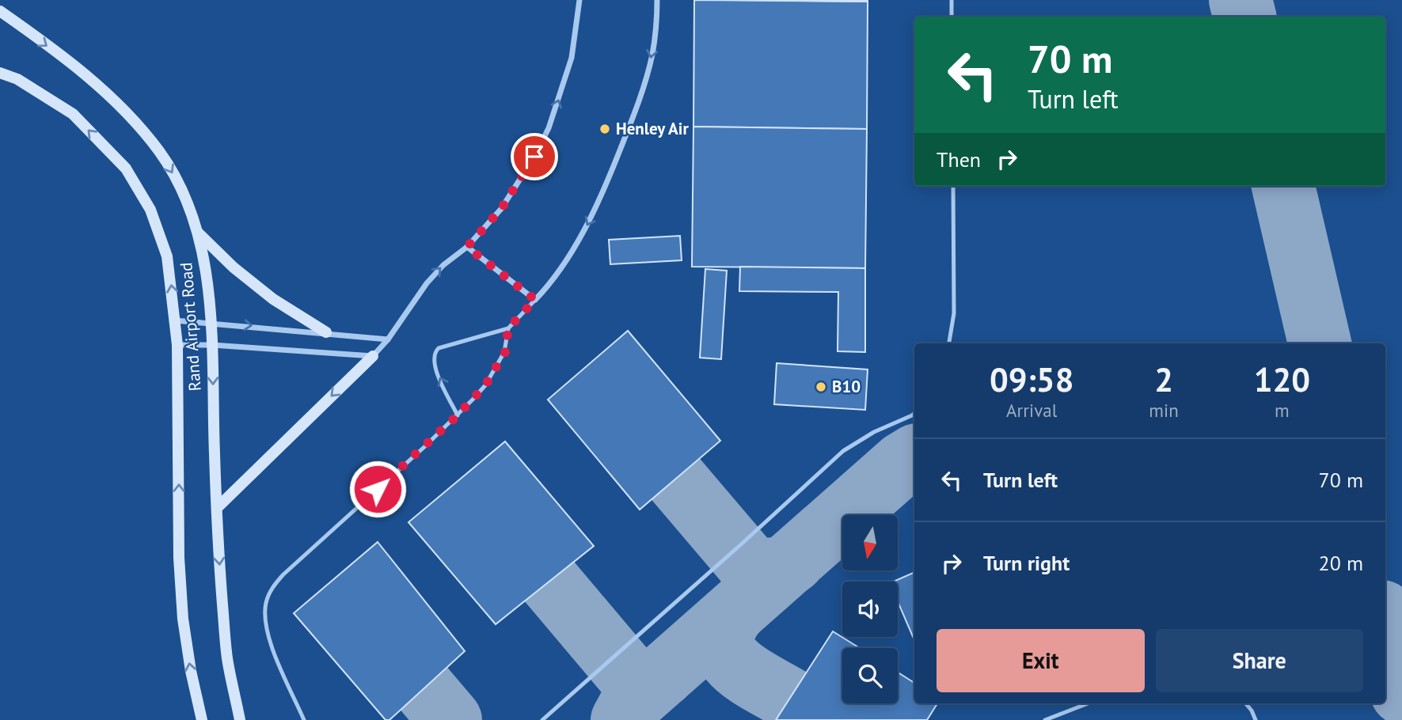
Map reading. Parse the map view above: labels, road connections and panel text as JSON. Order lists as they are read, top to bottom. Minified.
{"streets":{"street":["Rand Airport Road"]},"places":["Henley Air","B10"],"north":"bottom","page":{"turn":["70 m","Turn left"],"then":"Then","eta":["09:58","Arrival","2","min","120","m"],"list":[{"name":"Turn left","value":"70 m"},{"name":"Turn right","value":"20 m"}],"buttons":["Exit","Share"]}}
